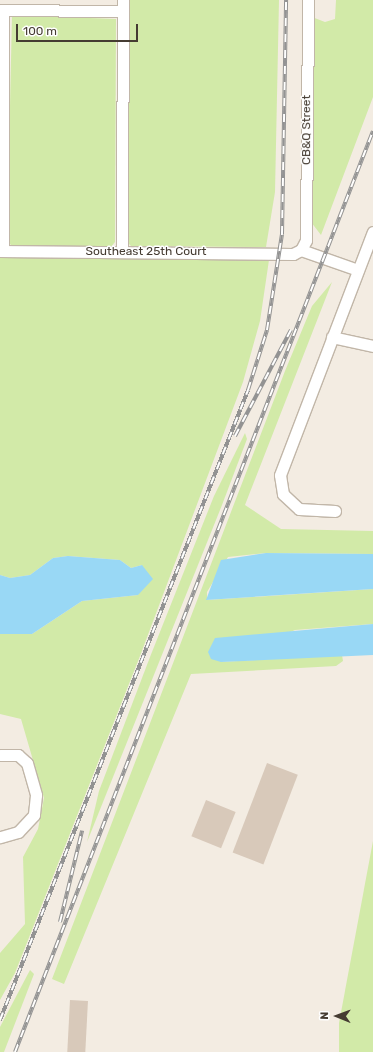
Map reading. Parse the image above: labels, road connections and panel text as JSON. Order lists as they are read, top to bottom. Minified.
{"streets":{"street":["CB&Q Street","Southeast 25th Court"]},"crossings":[["CB&Q Street","Southeast 25th Court"]],"scale_bar":"100 m","north":"left"}
